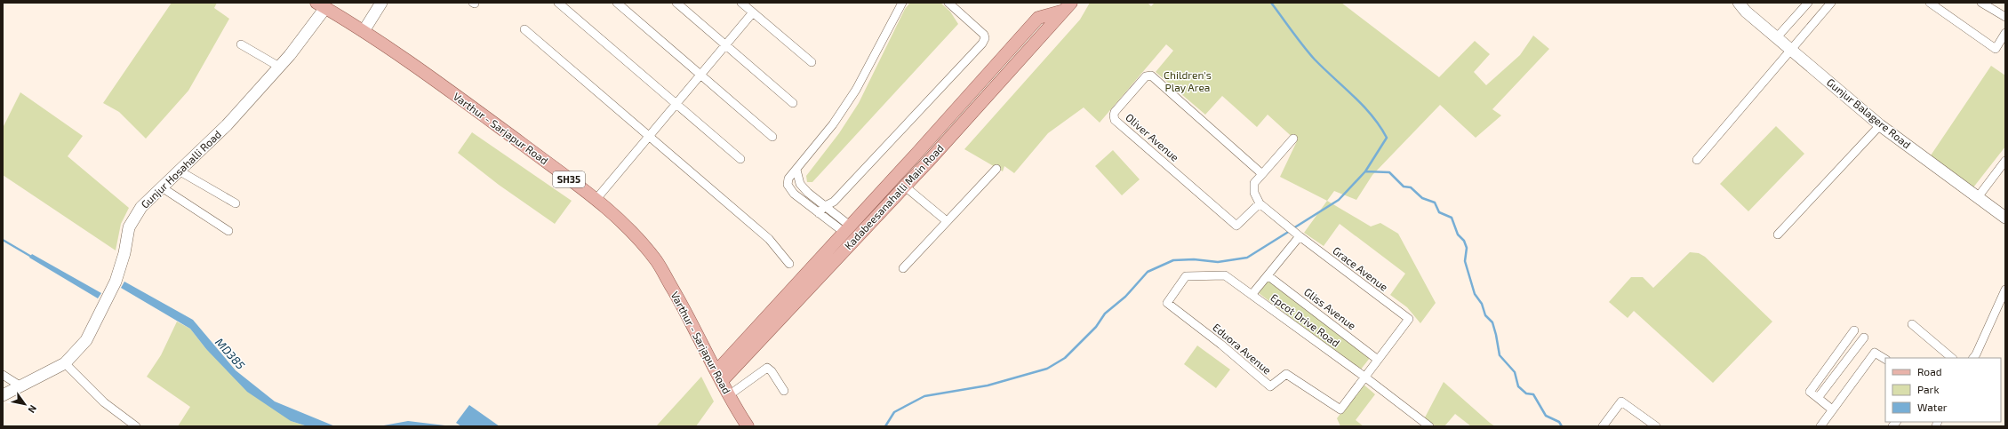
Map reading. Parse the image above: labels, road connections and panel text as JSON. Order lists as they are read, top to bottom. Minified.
{"streets":{"main road":["Varthur - Sarjapur Road","SH35","Kadabeesanahalli Main Road"],"street":["Gunjur Balagere Road","Oliver Avenue","Gunjur Hosahalli Road","Grace Avenue","Gliss Avenue","Epcot Drive Road","Eduora Avenue"]},"crossings":[["Varthur - Sarjapur Road","Gunjur Hosahalli Road"],["Varthur - Sarjapur Road","Kadabeesanahalli Main Road"],["Oliver Avenue","Grace Avenue"],["Grace Avenue","Gliss Avenue"],["Epcot Drive Road","Eduora Avenue"]],"water":["MD385"],"parks":["Children's Play Area"],"legend":["Road","Park","Water"],"north":"bottom right"}
